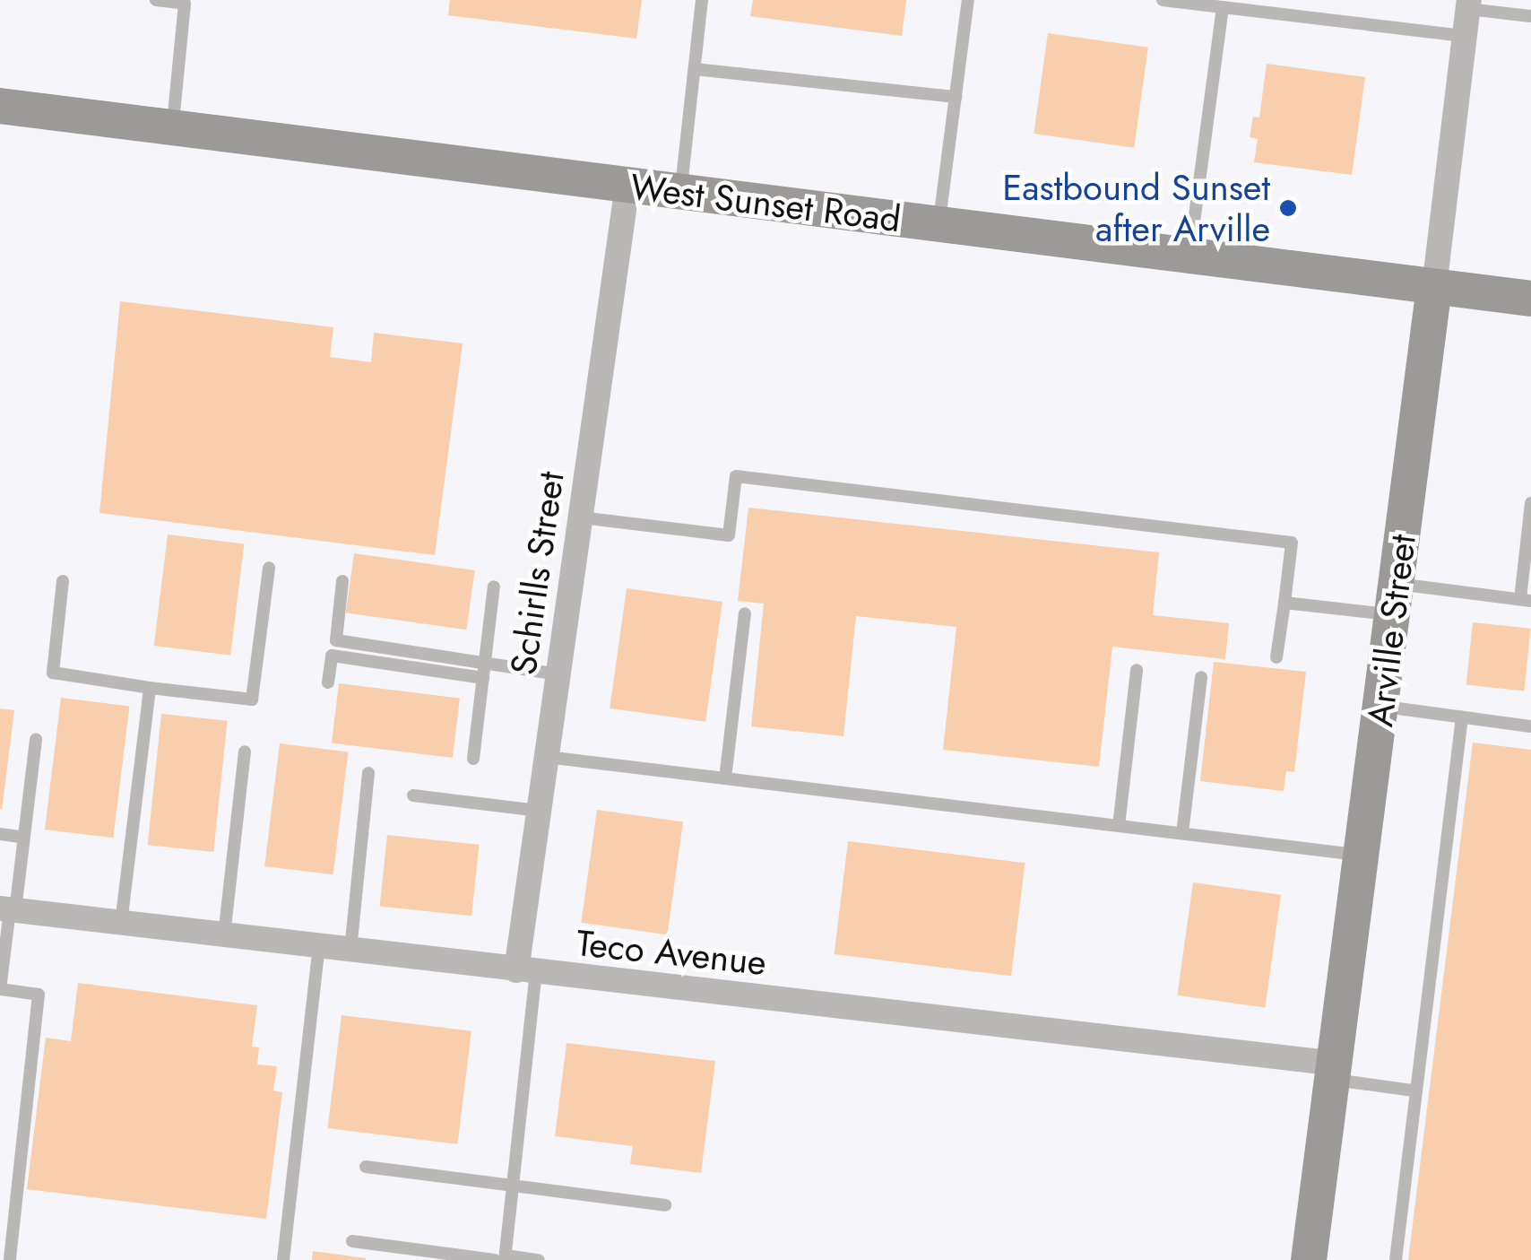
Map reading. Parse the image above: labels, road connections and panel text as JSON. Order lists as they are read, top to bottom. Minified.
{"streets":{"main road":["West Sunset Road","Arville Street"],"street":["Schirlls Street","Teco Avenue"]},"crossings":[["West Sunset Road","Schirlls Street"],["West Sunset Road","Arville Street"],["Schirlls Street","Teco Avenue"],["Arville Street","Teco Avenue"]],"places":["Eastbound Sunset after Arville"]}
